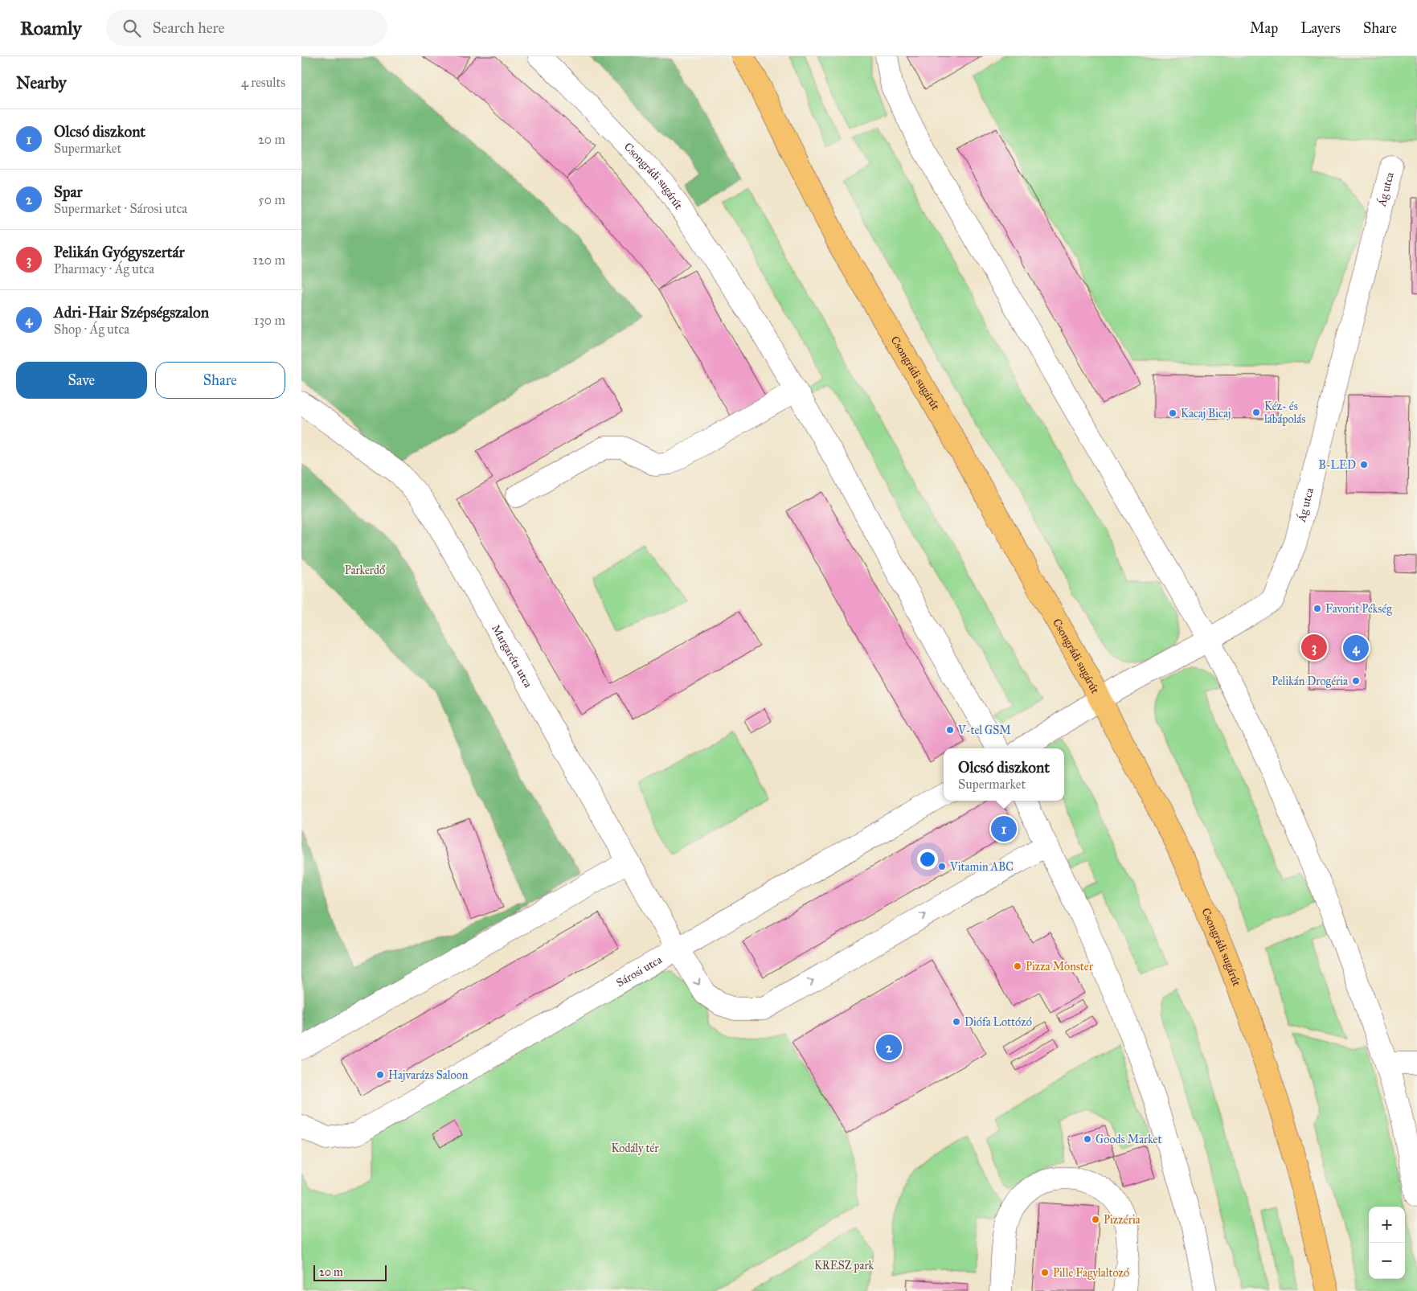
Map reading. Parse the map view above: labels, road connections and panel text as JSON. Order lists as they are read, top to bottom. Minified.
{"streets":{"main road":["Csongrádi sugárút"],"street":["Ág utca","Margaréta utca","Sárosi utca"]},"crossings":[["Csongrádi sugárút","Ág utca"],["Margaréta utca","Sárosi utca"]],"parks":["Parkerdő","Kodály tér","KRESZ park"],"places":["Kéz- és lábápolás","Kacaj Bicaj","B-LED","Favorit Pékség","Pelikán Drogéria","V-tel GSM","Vitamin ABC","Pizza Monster","Diófa Lottózó","Hajvarázs Saloon","Goods Market","Pizzéria","Pille Fagylaltozó"],"scale_bar":"20 m","page":{"header":"Roamly","search":"Search here","nav":["Map","Layers","Share"],"heading":["Nearby","4 results"],"list":[{"mark":"1","name":"Olcsó diszkont","note":"Supermarket","value":"20 m"},{"mark":"2","name":"Spar","note":"Supermarket · Sárosi utca","value":"50 m"},{"mark":"3","name":"Pelikán Gyógyszertár","note":"Pharmacy · Ág utca","value":"120 m"},{"mark":"4","name":"Adri-Hair Szépségszalon","note":"Shop · Ág utca","value":"130 m"}],"buttons":["Save","Share"],"pins":["3","4","1","2"],"popup":["Olcsó diszkont","Supermarket"],"map_buttons":["+","−"],"scale":"20 m"}}
